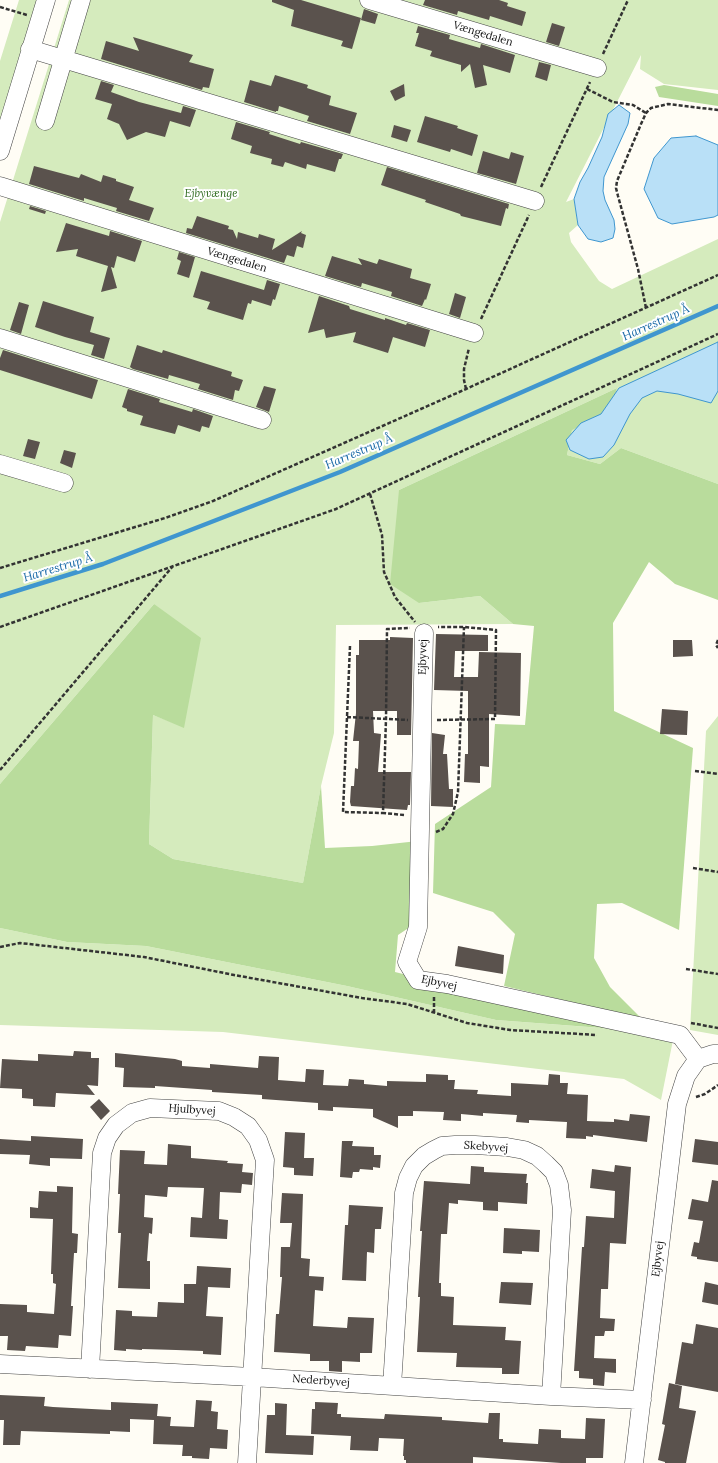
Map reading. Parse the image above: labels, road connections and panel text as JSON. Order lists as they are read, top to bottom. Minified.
{"streets":{"street":["Vængedalen","Ejbyvej","Hjulbyvej","Skebyvej","Nederbyvej"]},"crossings":[["Ejbyvej","Nederbyvej"],["Hjulbyvej","Nederbyvej"],["Skebyvej","Nederbyvej"]],"water":["Harrestrup Å"],"parks":["Ejbyvænge"]}
